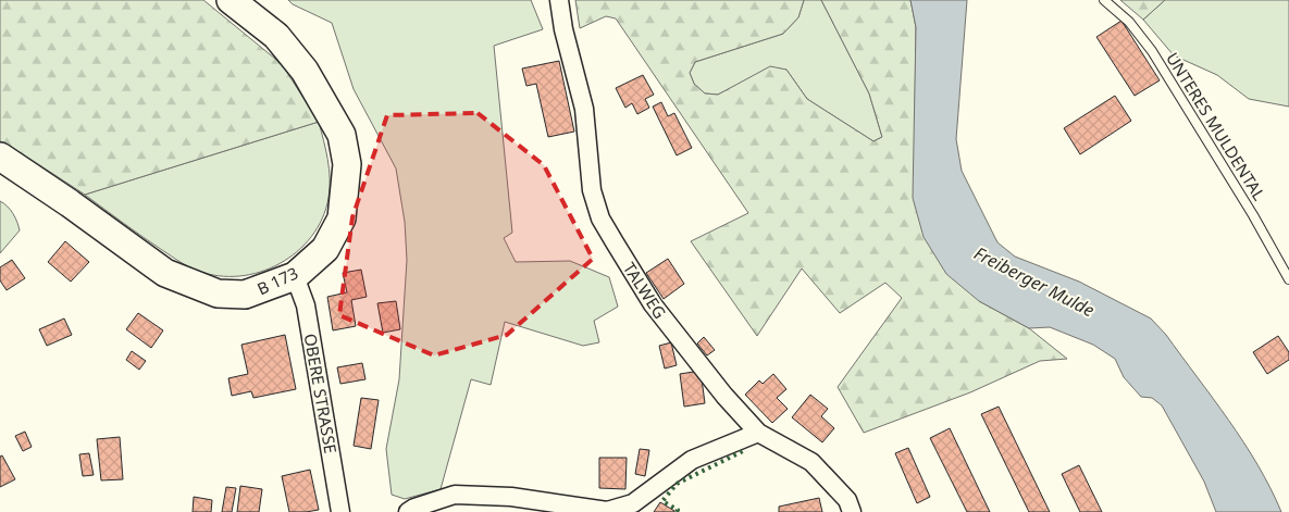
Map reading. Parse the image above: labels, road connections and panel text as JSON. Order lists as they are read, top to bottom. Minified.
{"streets":{"main road":["B 173"],"street":["TALWEG","OBERE STRASSE"],"lane":["UNTERES MULDENTAL"]},"crossings":[["B 173","OBERE STRASSE"]],"water":["Freiberger Mulde"]}
